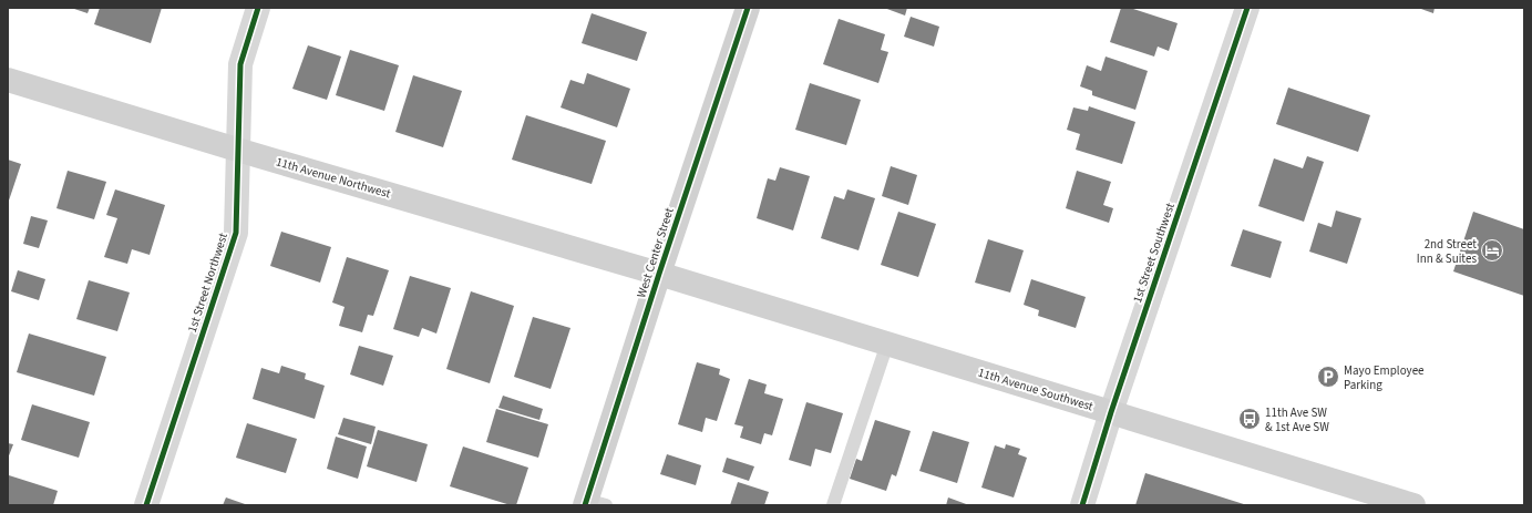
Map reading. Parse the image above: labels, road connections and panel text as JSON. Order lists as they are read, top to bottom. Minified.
{"streets":{"main road":["11th Avenue Northwest","West Center Street","11th Avenue Southwest"],"street":["1st Street Southwest","1st Street Northwest"]},"crossings":[["11th Avenue Northwest","West Center Street"],["11th Avenue Northwest","1st Street Northwest"],["11th Avenue Northwest","11th Avenue Southwest"],["West Center Street","11th Avenue Southwest"],["1st Street Southwest","11th Avenue Southwest"]],"places":{"hotel":["2nd Street Inn & Suites"],"parking":["Mayo Employee Parking"],"bus stop":["11th Ave SW & 1st Ave SW"]}}
